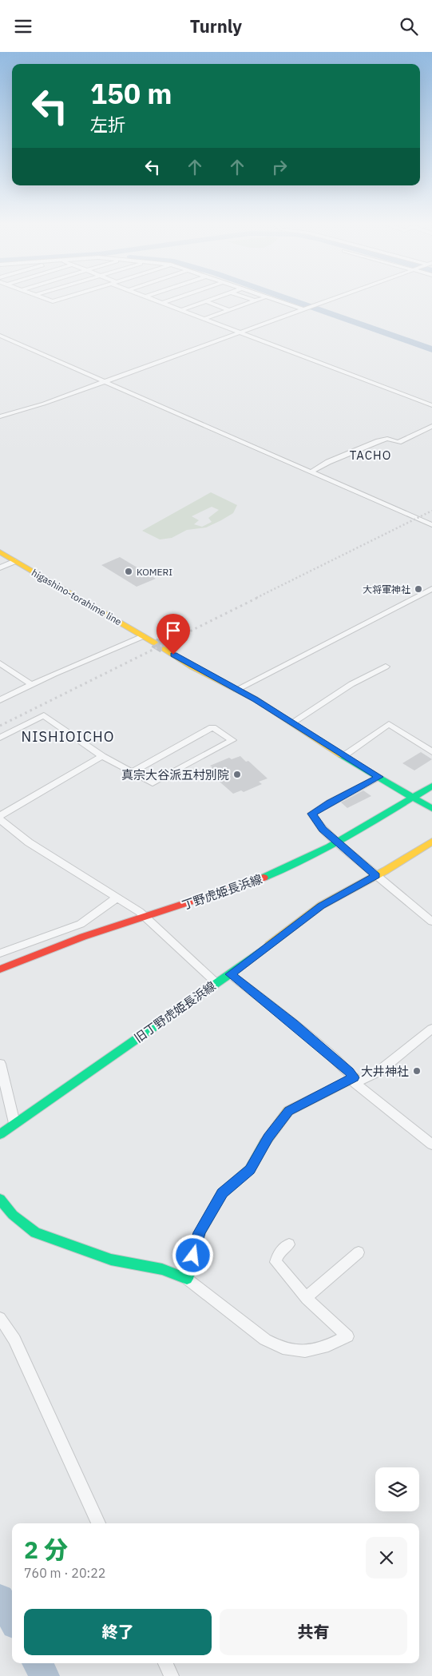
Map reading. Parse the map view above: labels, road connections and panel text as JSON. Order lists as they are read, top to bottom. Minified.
{"streets":{"main road":["higashino-torahime line","丁野虎姫長浜線","旧丁野虎姫長浜線"]},"districts":["TACHO","NISHIOICHO"],"places":["KOMERI","大将軍神社","真宗大谷派五村別院","大井神社"],"page":{"header":"Turnly","turn":["150 m","左折"],"heading":["2 分","760 m · 20:22"],"buttons":["終了","共有"]}}
